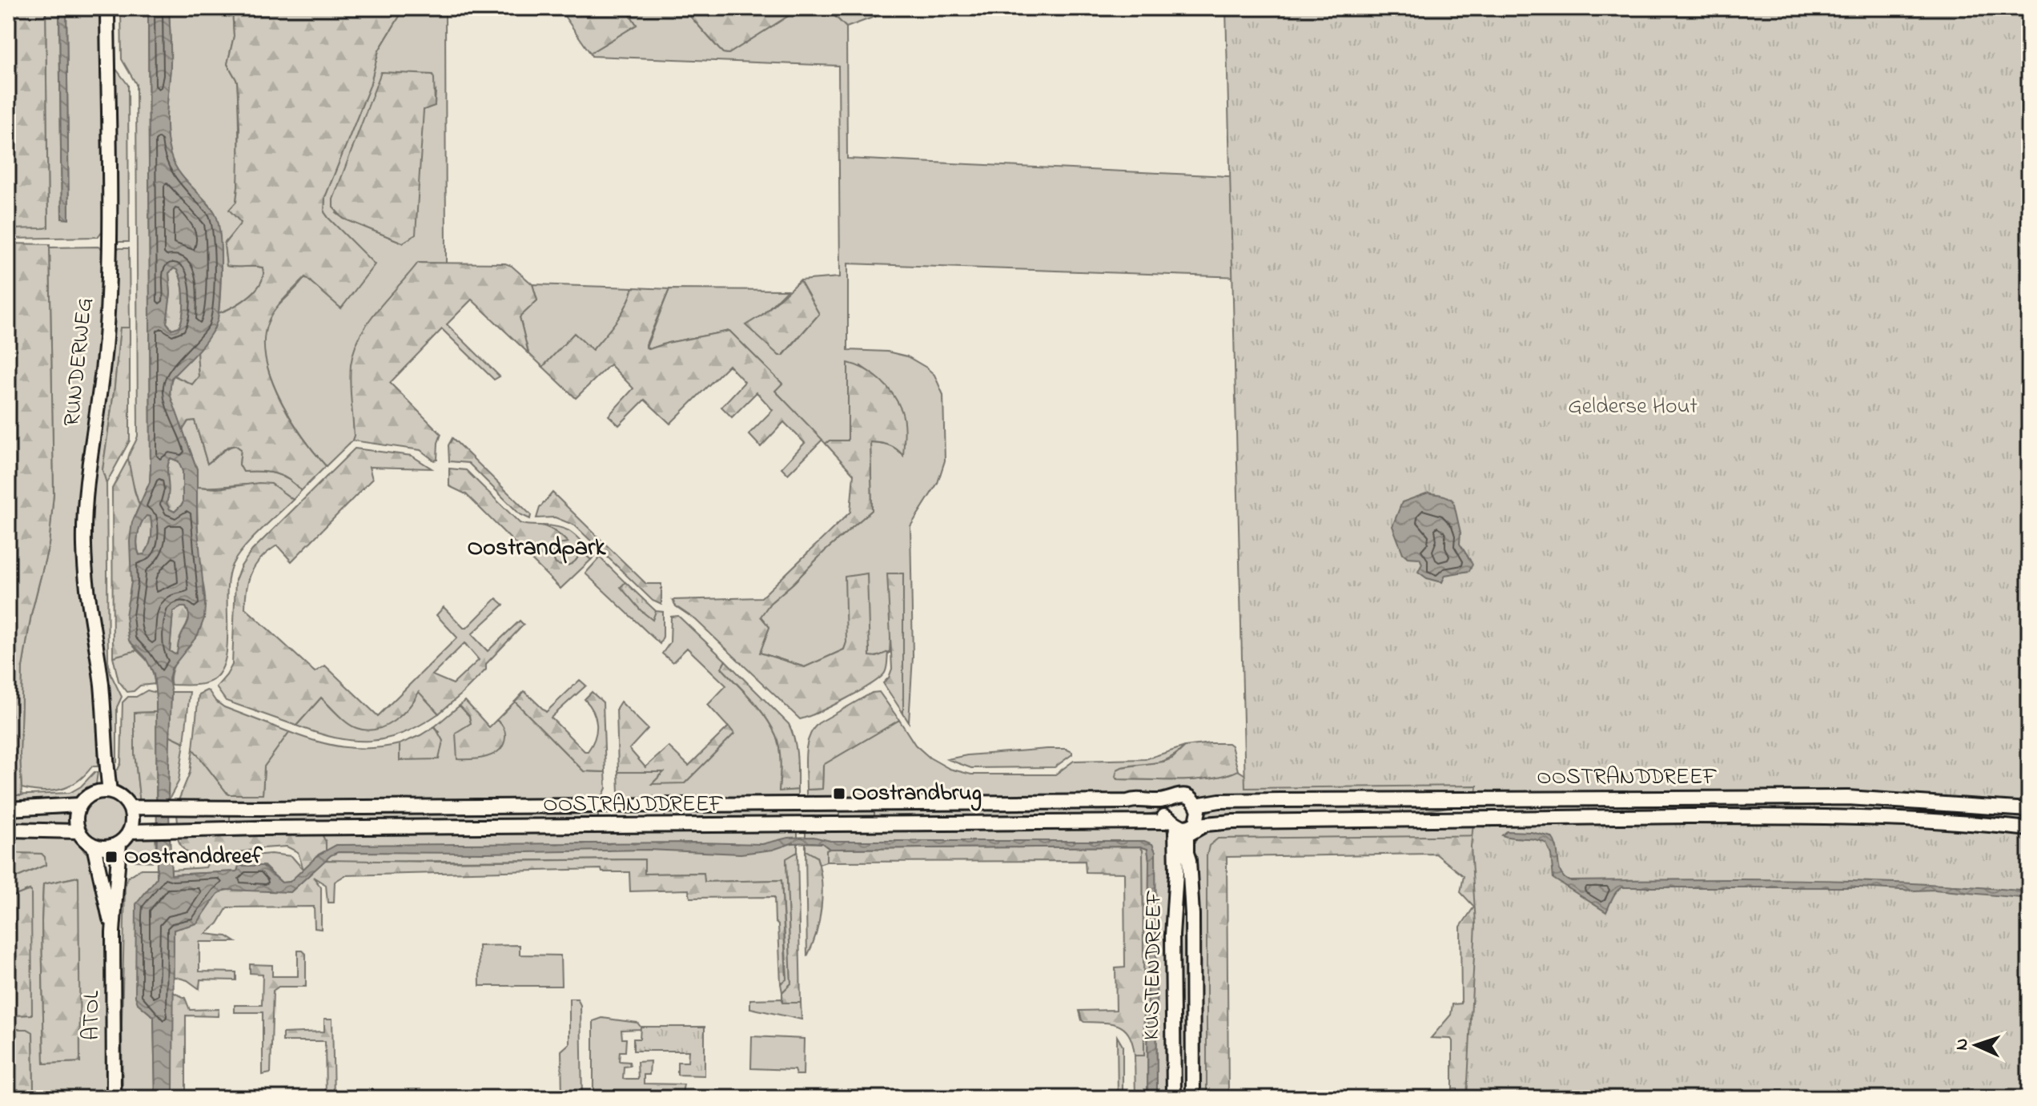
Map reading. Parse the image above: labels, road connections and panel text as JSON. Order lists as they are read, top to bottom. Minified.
{"streets":{"main road":["RUNDERWEG","OOSTRANDDREEF","KUSTENDREEF","ATOL"]},"crossings":[["RUNDERWEG","OOSTRANDDREEF"],["RUNDERWEG","ATOL"],["OOSTRANDDREEF","KUSTENDREEF"],["OOSTRANDDREEF","ATOL"]],"districts":["Oostrandpark"],"parks":["Gelderse Hout"],"places":{"transit":["Oostrandbrug","Oostranddreef"]},"north":"left"}
